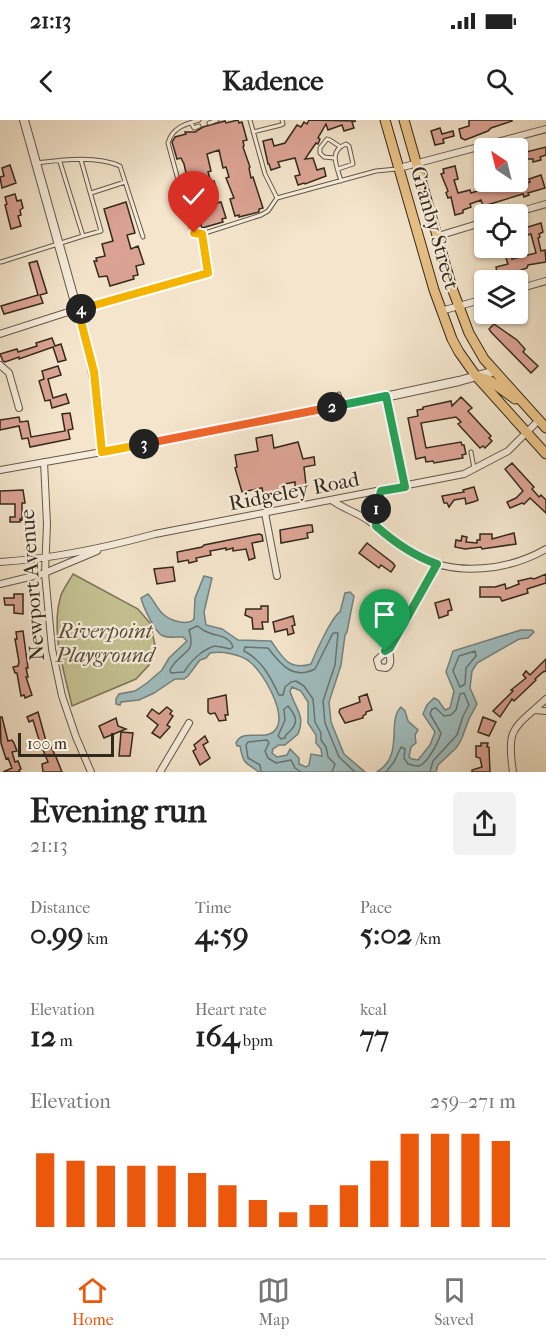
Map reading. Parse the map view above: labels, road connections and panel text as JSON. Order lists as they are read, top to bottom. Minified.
{"streets":{"main road":["Granby Street"],"street":["Ridgeley Road","Newport Avenue"]},"crossings":[["Granby Street","Ridgeley Road"],["Ridgeley Road","Newport Avenue"]],"parks":["Riverpoint Playground"],"scale_bar":"100 m","north":"top left","page":{"status":"21:13","header":"Kadence","pins":["4","2","3","1"],"scale":"100 m","heading":["Evening run","21:13"],"stats":[["Distance","0.99 km"],["Time","4:59"],["Pace","5:02 /km"],["Elevation","12 m"],["Heart rate","164 bpm"],["kcal","77"]],"chart":["Elevation","259–271 m"],"tabs":["Home","Map","Saved"]}}
